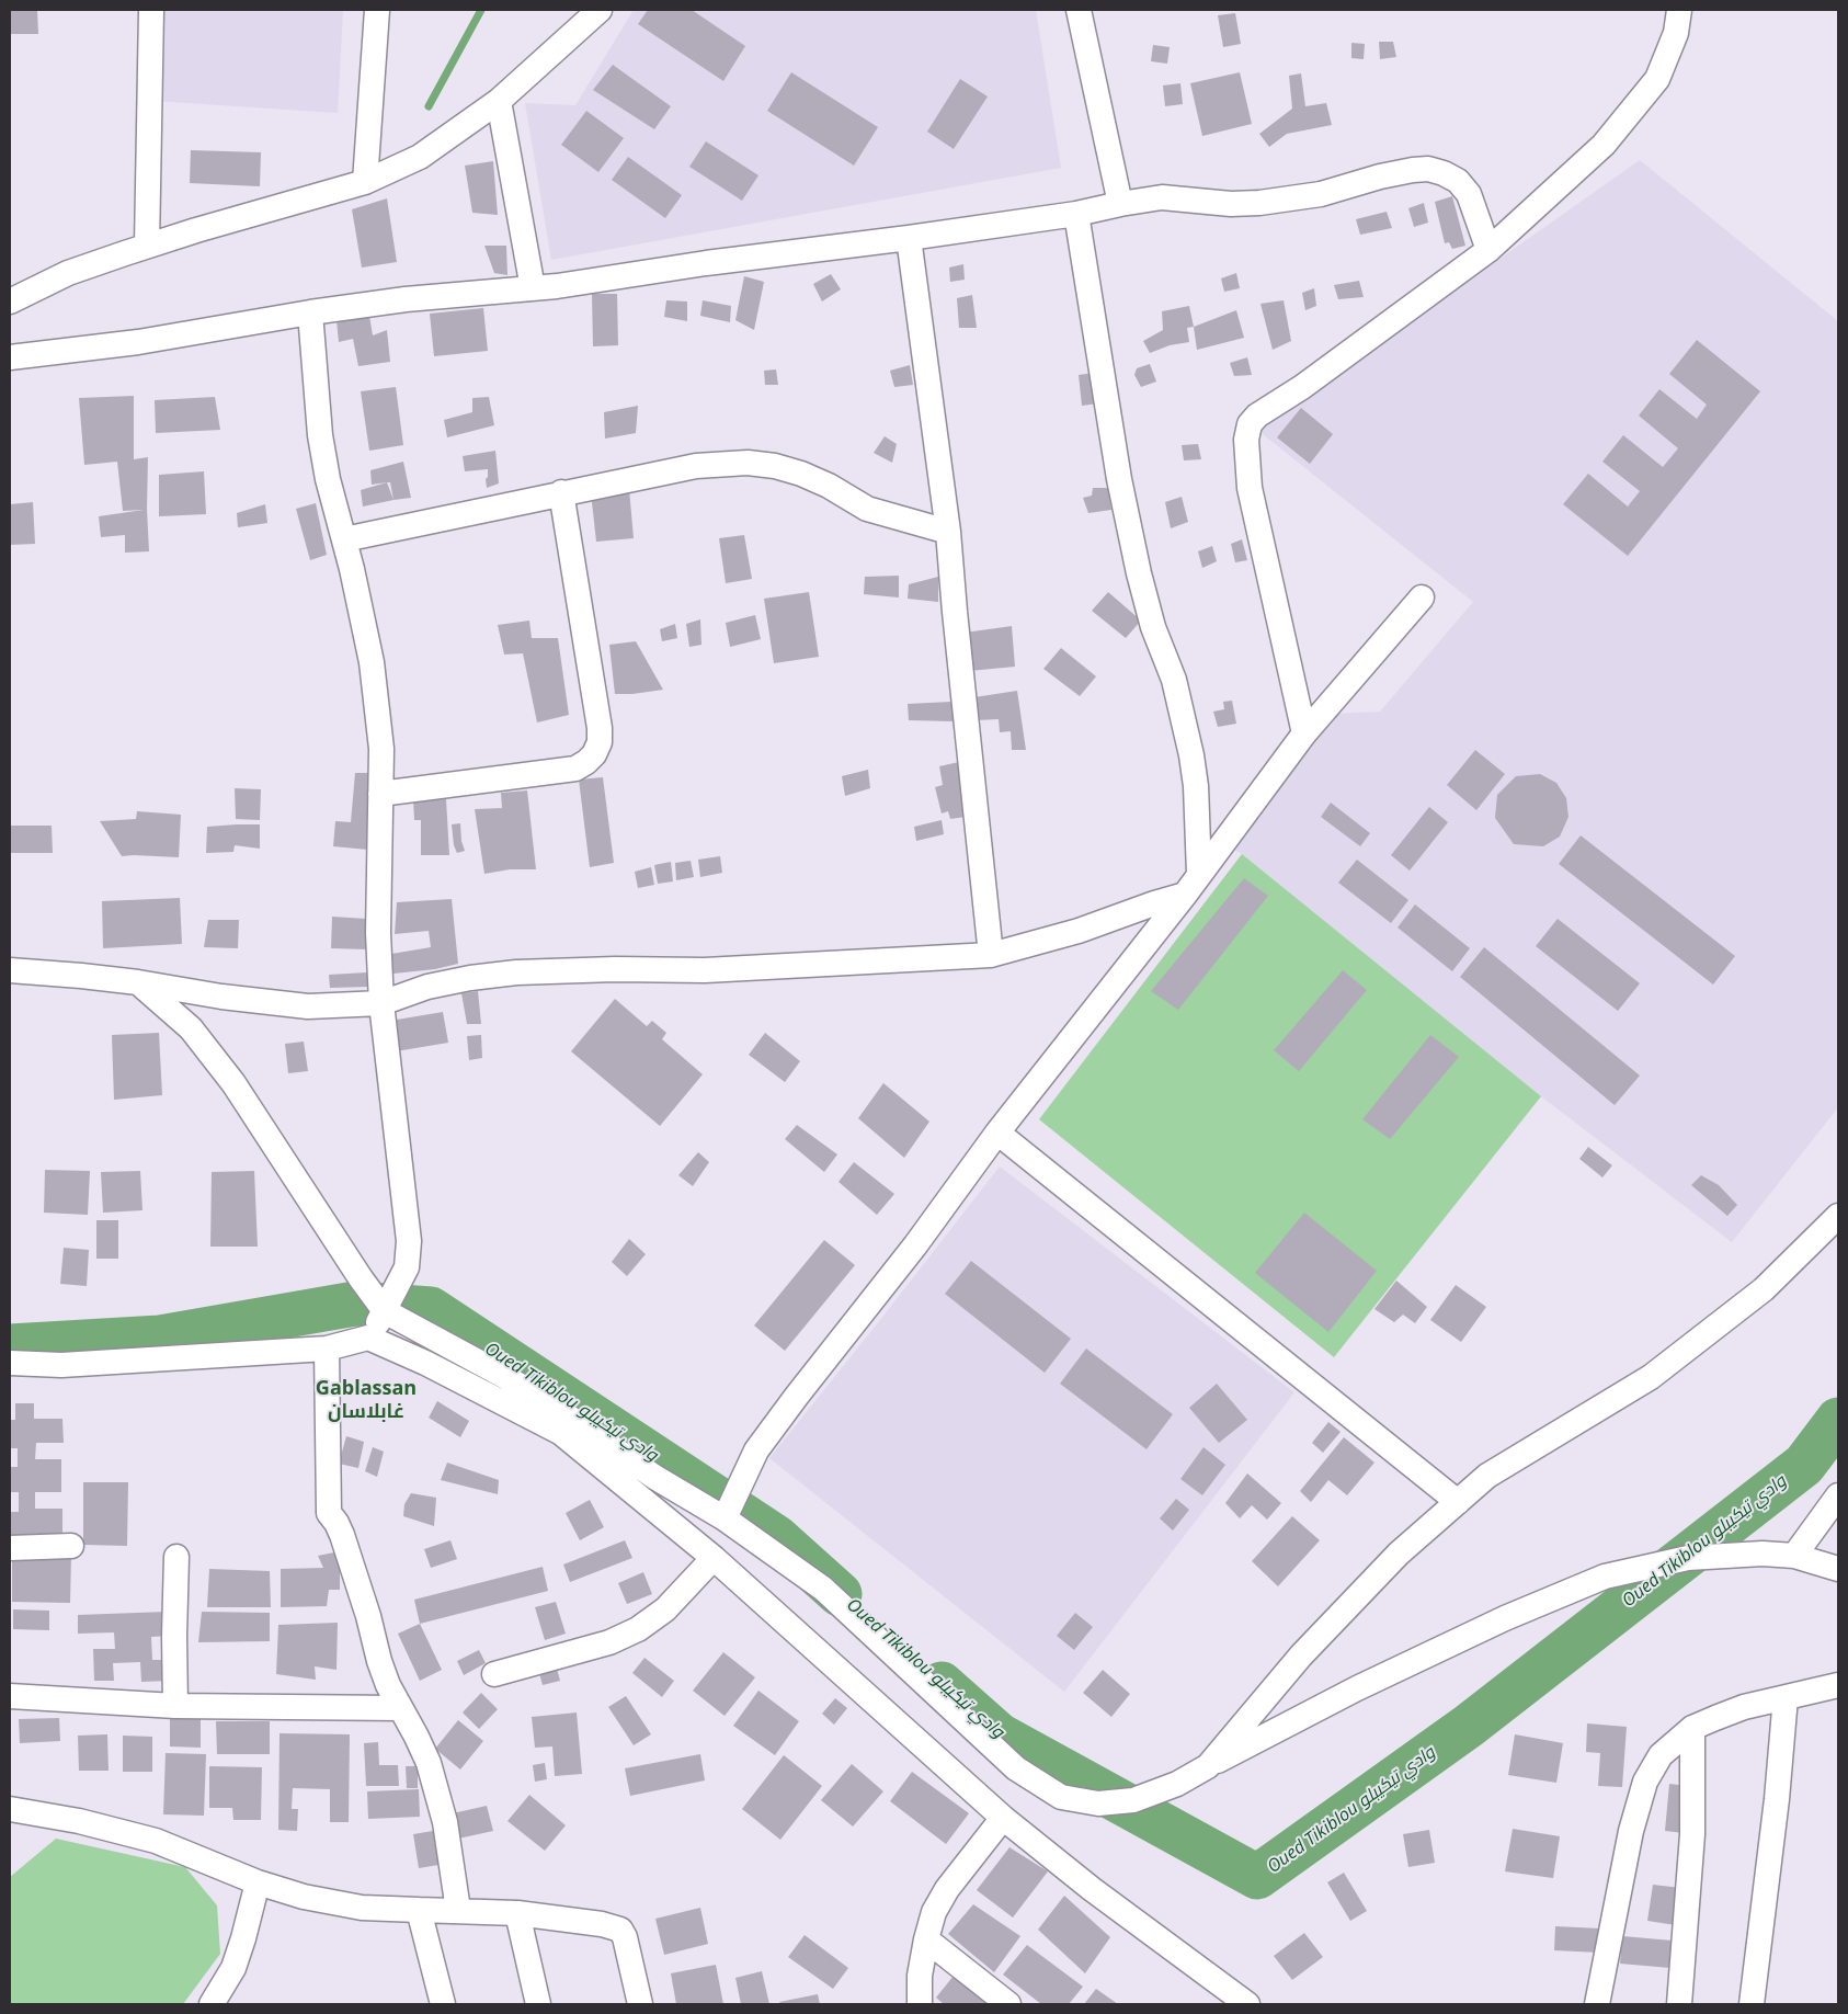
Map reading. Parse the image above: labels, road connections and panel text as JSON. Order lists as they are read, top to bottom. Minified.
{"districts":["Gablassan غابلاسان"],"water":["Oued Tikiblou وادي تيكيبلو"]}
